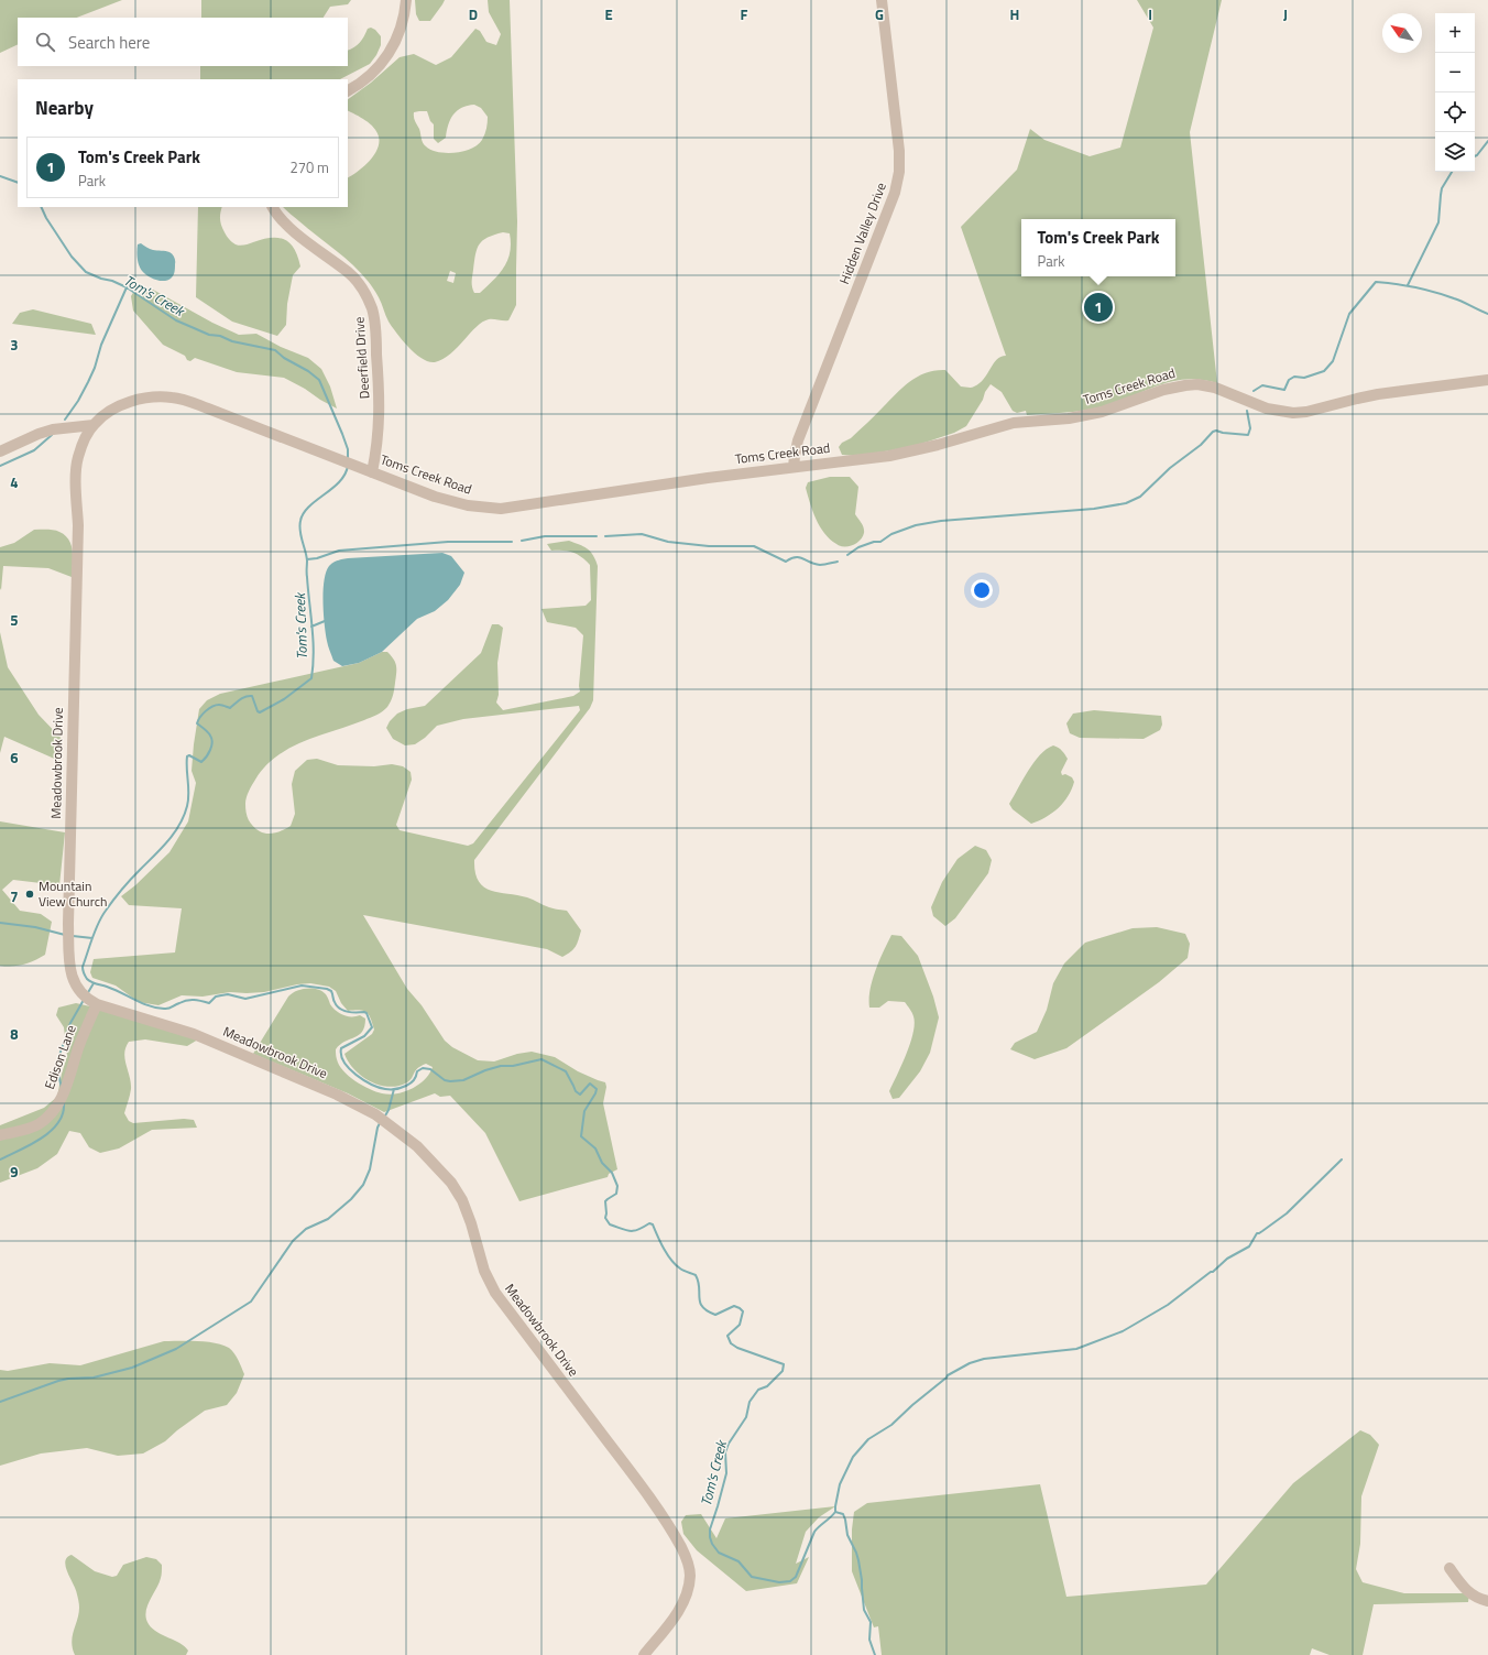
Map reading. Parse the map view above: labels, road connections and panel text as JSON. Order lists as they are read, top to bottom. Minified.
{"streets":{"street":["Hidden Valley Drive","Deerfield Drive","Toms Creek Road","Meadowbrook Drive","Edison Lane"]},"crossings":[["Hidden Valley Drive","Toms Creek Road"],["Deerfield Drive","Toms Creek Road"],["Toms Creek Road","Meadowbrook Drive"],["Meadowbrook Drive","Edison Lane"]],"water":["Tom's Creek"],"places":["Mountain View Church"],"north":"top left","page":{"map_buttons":["+","−"],"search":"Search here","heading":"Nearby","list":[{"mark":"1","name":"Tom's Creek Park","note":"Park","value":"270 m"}],"popup":["Tom's Creek Park","Park"],"pins":"1"},"grid":{"columns":["D","E","F","G","H","I","J"],"rows":["3","4","5","6","7","8","9"]}}
